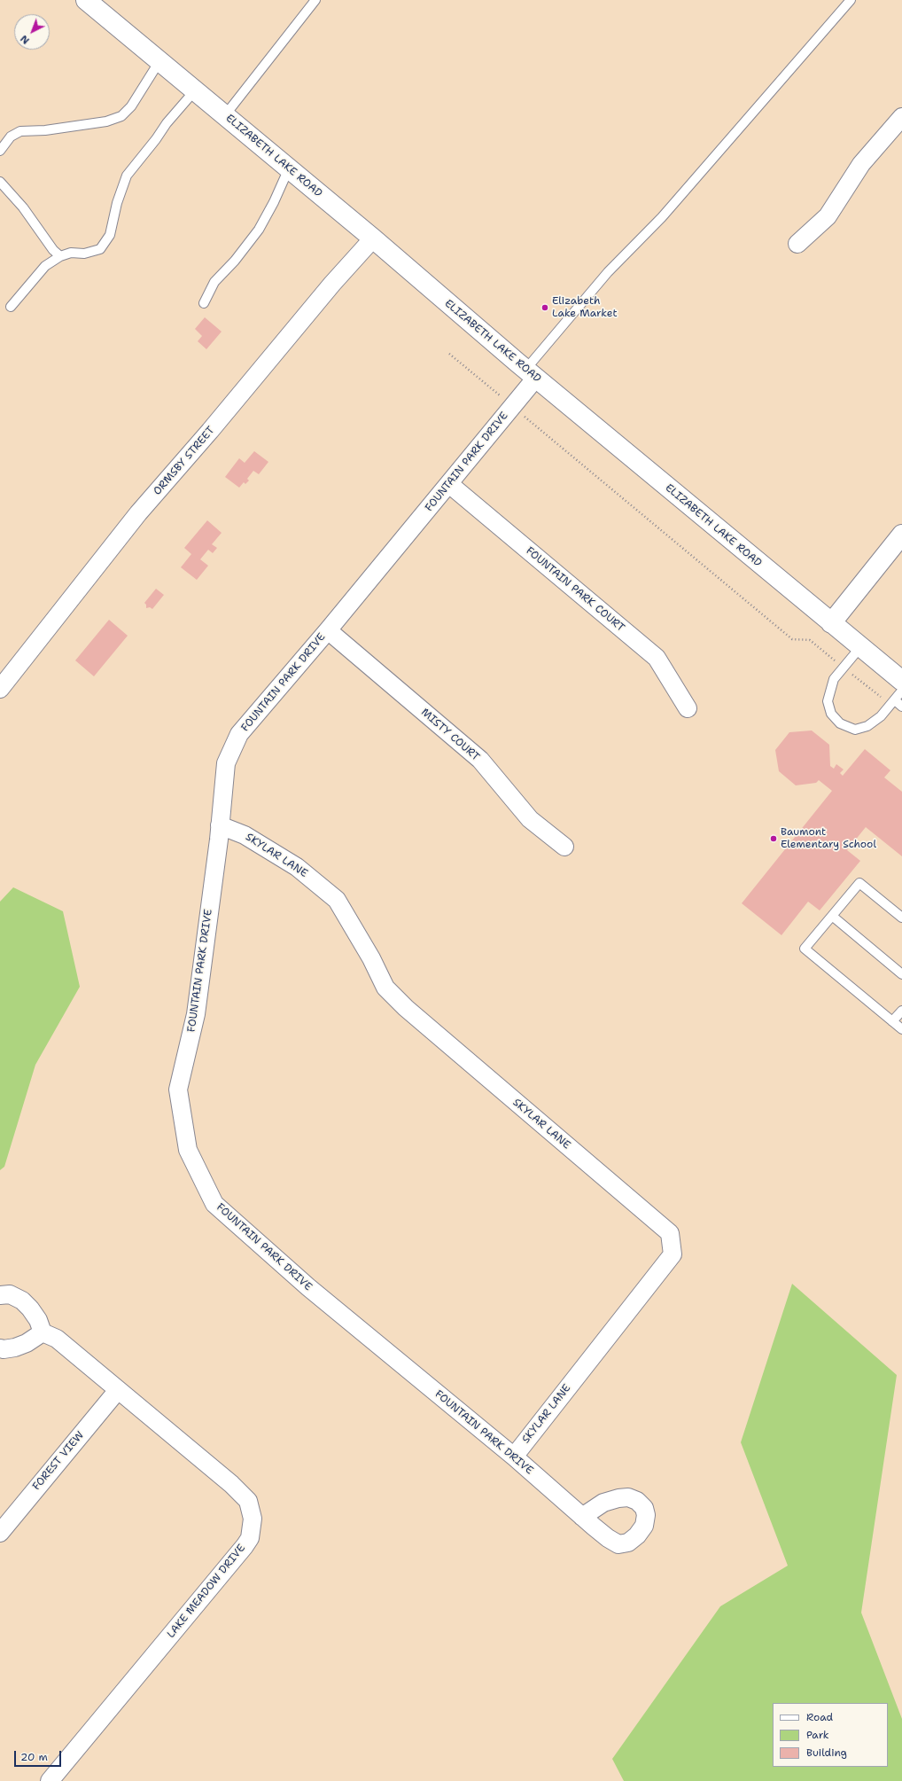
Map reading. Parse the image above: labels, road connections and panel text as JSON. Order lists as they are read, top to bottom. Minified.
{"streets":{"street":["ELIZABETH LAKE ROAD","ORMSBY STREET","FOUNTAIN PARK DRIVE","FOUNTAIN PARK COURT","MISTY COURT","SKYLAR LANE","FOREST VIEW","LAKE MEADOW DRIVE"]},"crossings":[["ELIZABETH LAKE ROAD","ORMSBY STREET"],["ELIZABETH LAKE ROAD","FOUNTAIN PARK DRIVE"],["FOUNTAIN PARK DRIVE","FOUNTAIN PARK COURT"],["FOUNTAIN PARK DRIVE","MISTY COURT"],["FOUNTAIN PARK DRIVE","SKYLAR LANE"],["FOREST VIEW","LAKE MEADOW DRIVE"]],"places":["Elizabeth Lake Market","Baumont Elementary School"],"legend":["Road","Park","Building"],"scale_bar":"20 m","north":"bottom left"}
